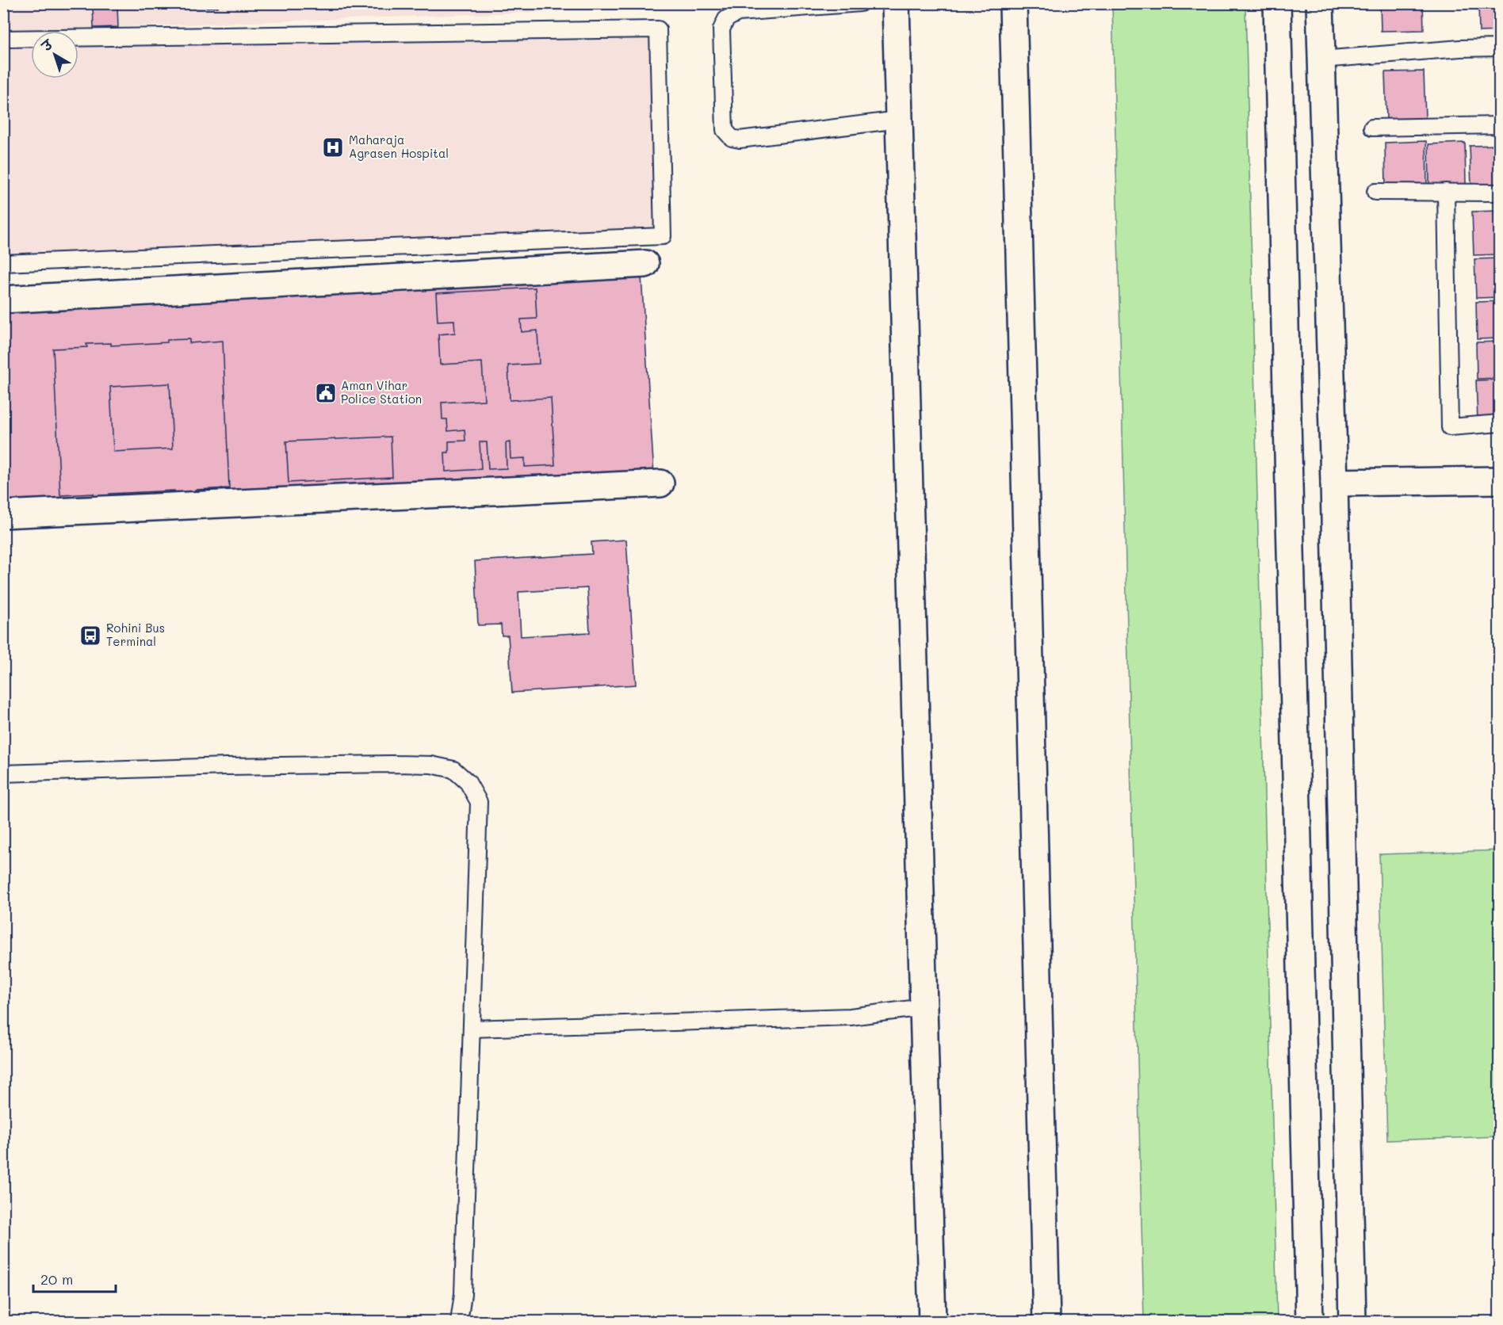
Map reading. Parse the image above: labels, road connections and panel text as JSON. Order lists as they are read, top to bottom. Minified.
{"places":{"hospital":["Maharaja Agrasen Hospital"],"public building":["Aman Vihar Police Station"],"bus stop":["Rohini Bus Terminal"]},"scale_bar":"20 m","north":"top left"}
